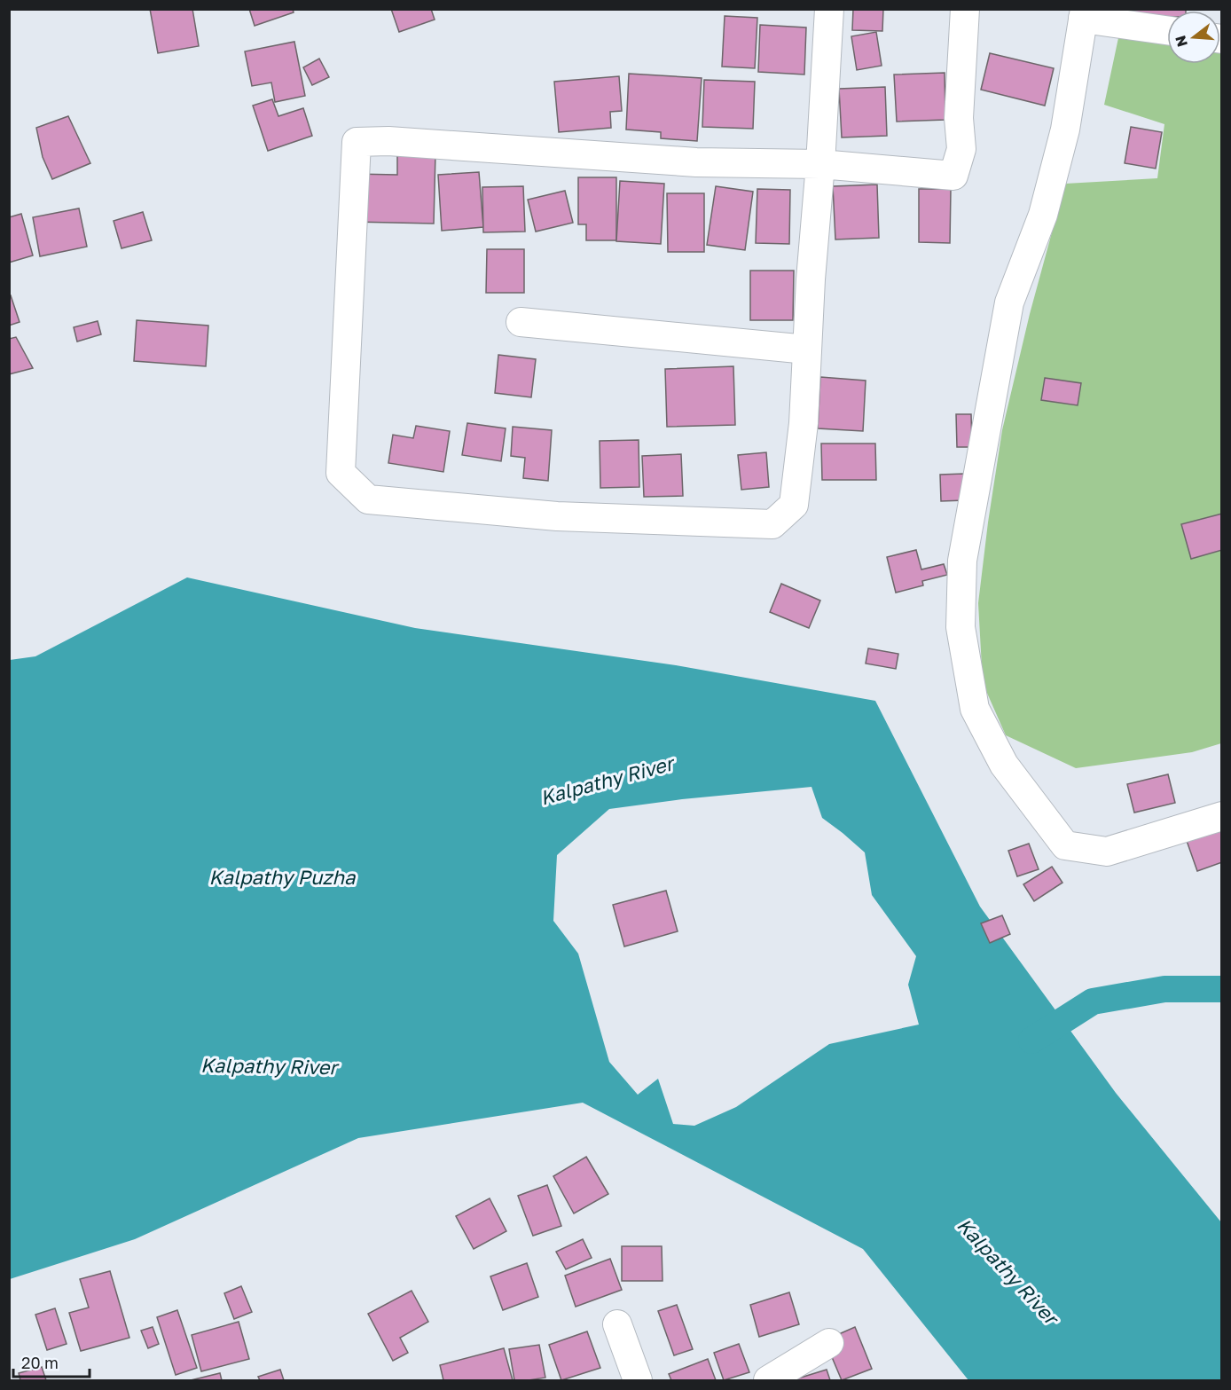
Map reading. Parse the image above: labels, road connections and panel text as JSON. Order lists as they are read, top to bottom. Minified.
{"water":["Kalpathy River","Kalpathy Puzha"],"scale_bar":"20 m","north":"left"}
